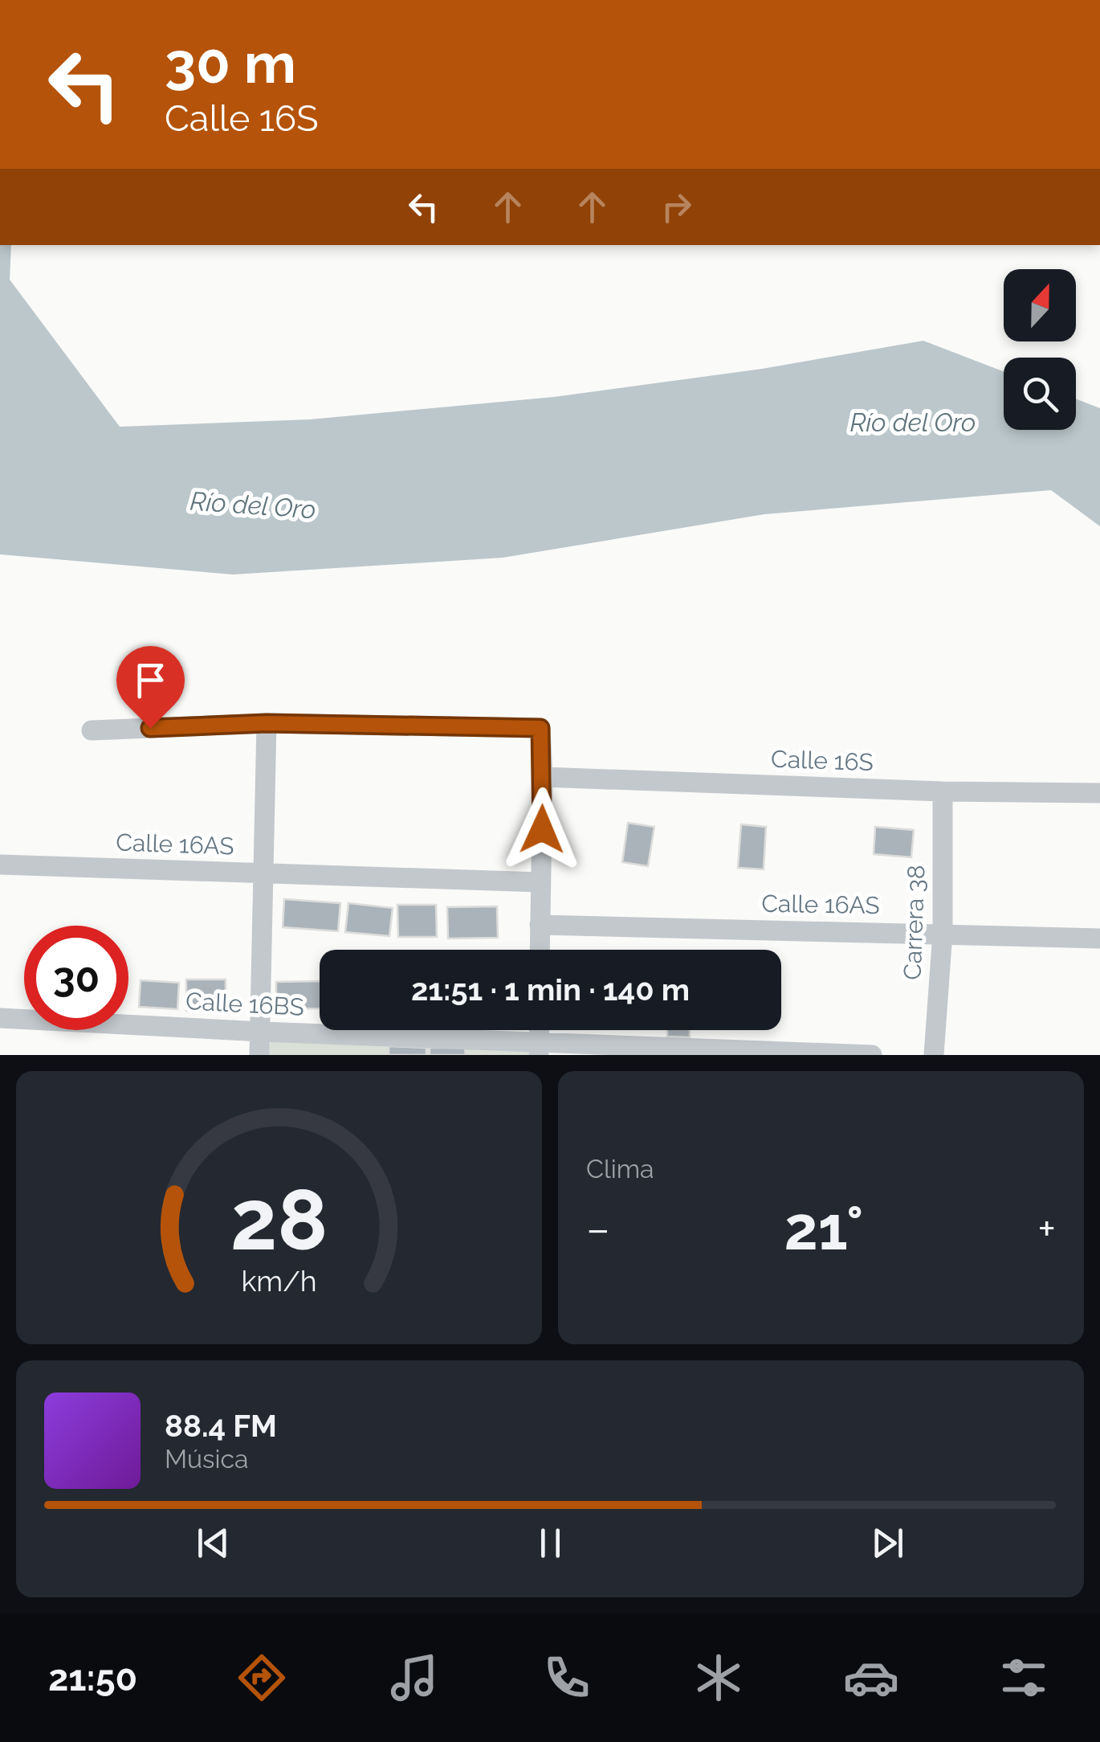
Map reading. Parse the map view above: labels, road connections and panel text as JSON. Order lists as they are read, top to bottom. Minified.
{"streets":{"street":["Calle 16S","Calle 16AS","Carrera 38","Calle 16BS"]},"crossings":[["Calle 16S","Carrera 38"],["Calle 16AS","Carrera 38"]],"water":["Río del Oro"],"north":"top","page":{"turn":["30 m","Calle 16S"],"limit":"30","trip":"21:51 · 1 min · 140 m","tile":"Clima","heat":["−","21°","+"],"song":["88.4 FM","Música"],"tabs":"21:50","gauge":["28","km/h"]}}
